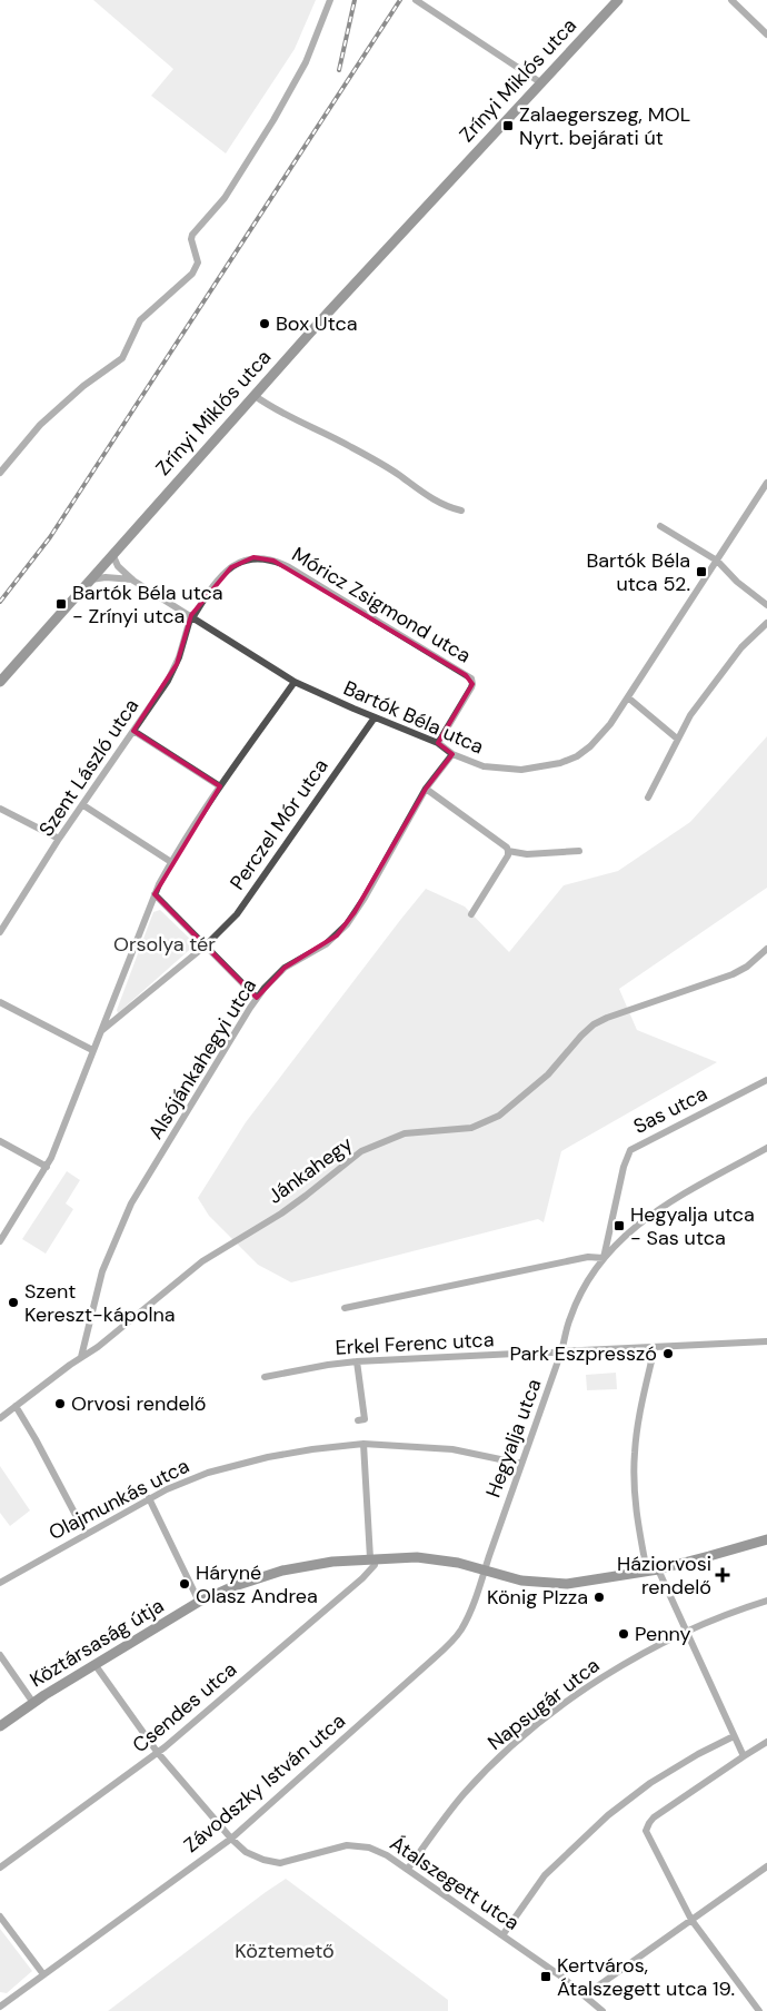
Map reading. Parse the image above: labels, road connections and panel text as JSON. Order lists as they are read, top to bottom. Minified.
{"streets":{"main road":["Zrínyi Miklós utca","Köztársaság útja"],"street":["Móricz Zsigmond utca","Bartók Béla utca","Szent László utca","Perczel Mór utca","Alsójánkahegyi utca","Sas utca","Jánkahegy","Erkel Ferenc utca","Hegyalja utca","Olajmunkás utca","Napsugár utca","Csendes utca","Závodszky István utca","Átalszegett utca"]},"crossings":[["Móricz Zsigmond utca","Bartók Béla utca"],["Móricz Zsigmond utca","Szent László utca"],["Bartók Béla utca","Szent László utca"],["Bartók Béla utca","Perczel Mór utca"],["Bartók Béla utca","Alsójánkahegyi utca"],["Alsójánkahegyi utca","Jánkahegy"],["Sas utca","Hegyalja utca"],["Erkel Ferenc utca","Hegyalja utca"],["Hegyalja utca","Olajmunkás utca"],["Hegyalja utca","Köztársaság útja"],["Hegyalja utca","Závodszky István utca"],["Köztársaság útja","Csendes utca"],["Köztársaság útja","Závodszky István utca"],["Köztársaság útja","Átalszegett utca"],["Napsugár utca","Átalszegett utca"],["Csendes utca","Átalszegett utca"],["Závodszky István utca","Átalszegett utca"]],"parks":["Orsolya tér","Köztemető"],"places":{"transit":["Zalaegerszeg, MOL Nyrt. bejárati út","Bartók Béla utca 52.","Bartók Béla utca - Zrínyi utca","Hegyalja utca - Sas utca","Kertváros, Átalszegett utca 19."],"other":["Box Utca","Szent Kereszt-kápolna","Park Eszpresszó","Orvosi rendelő","Háryné Olasz Andrea","König PIzza","Penny"],"health":["Háziorvosi rendelő"]}}
